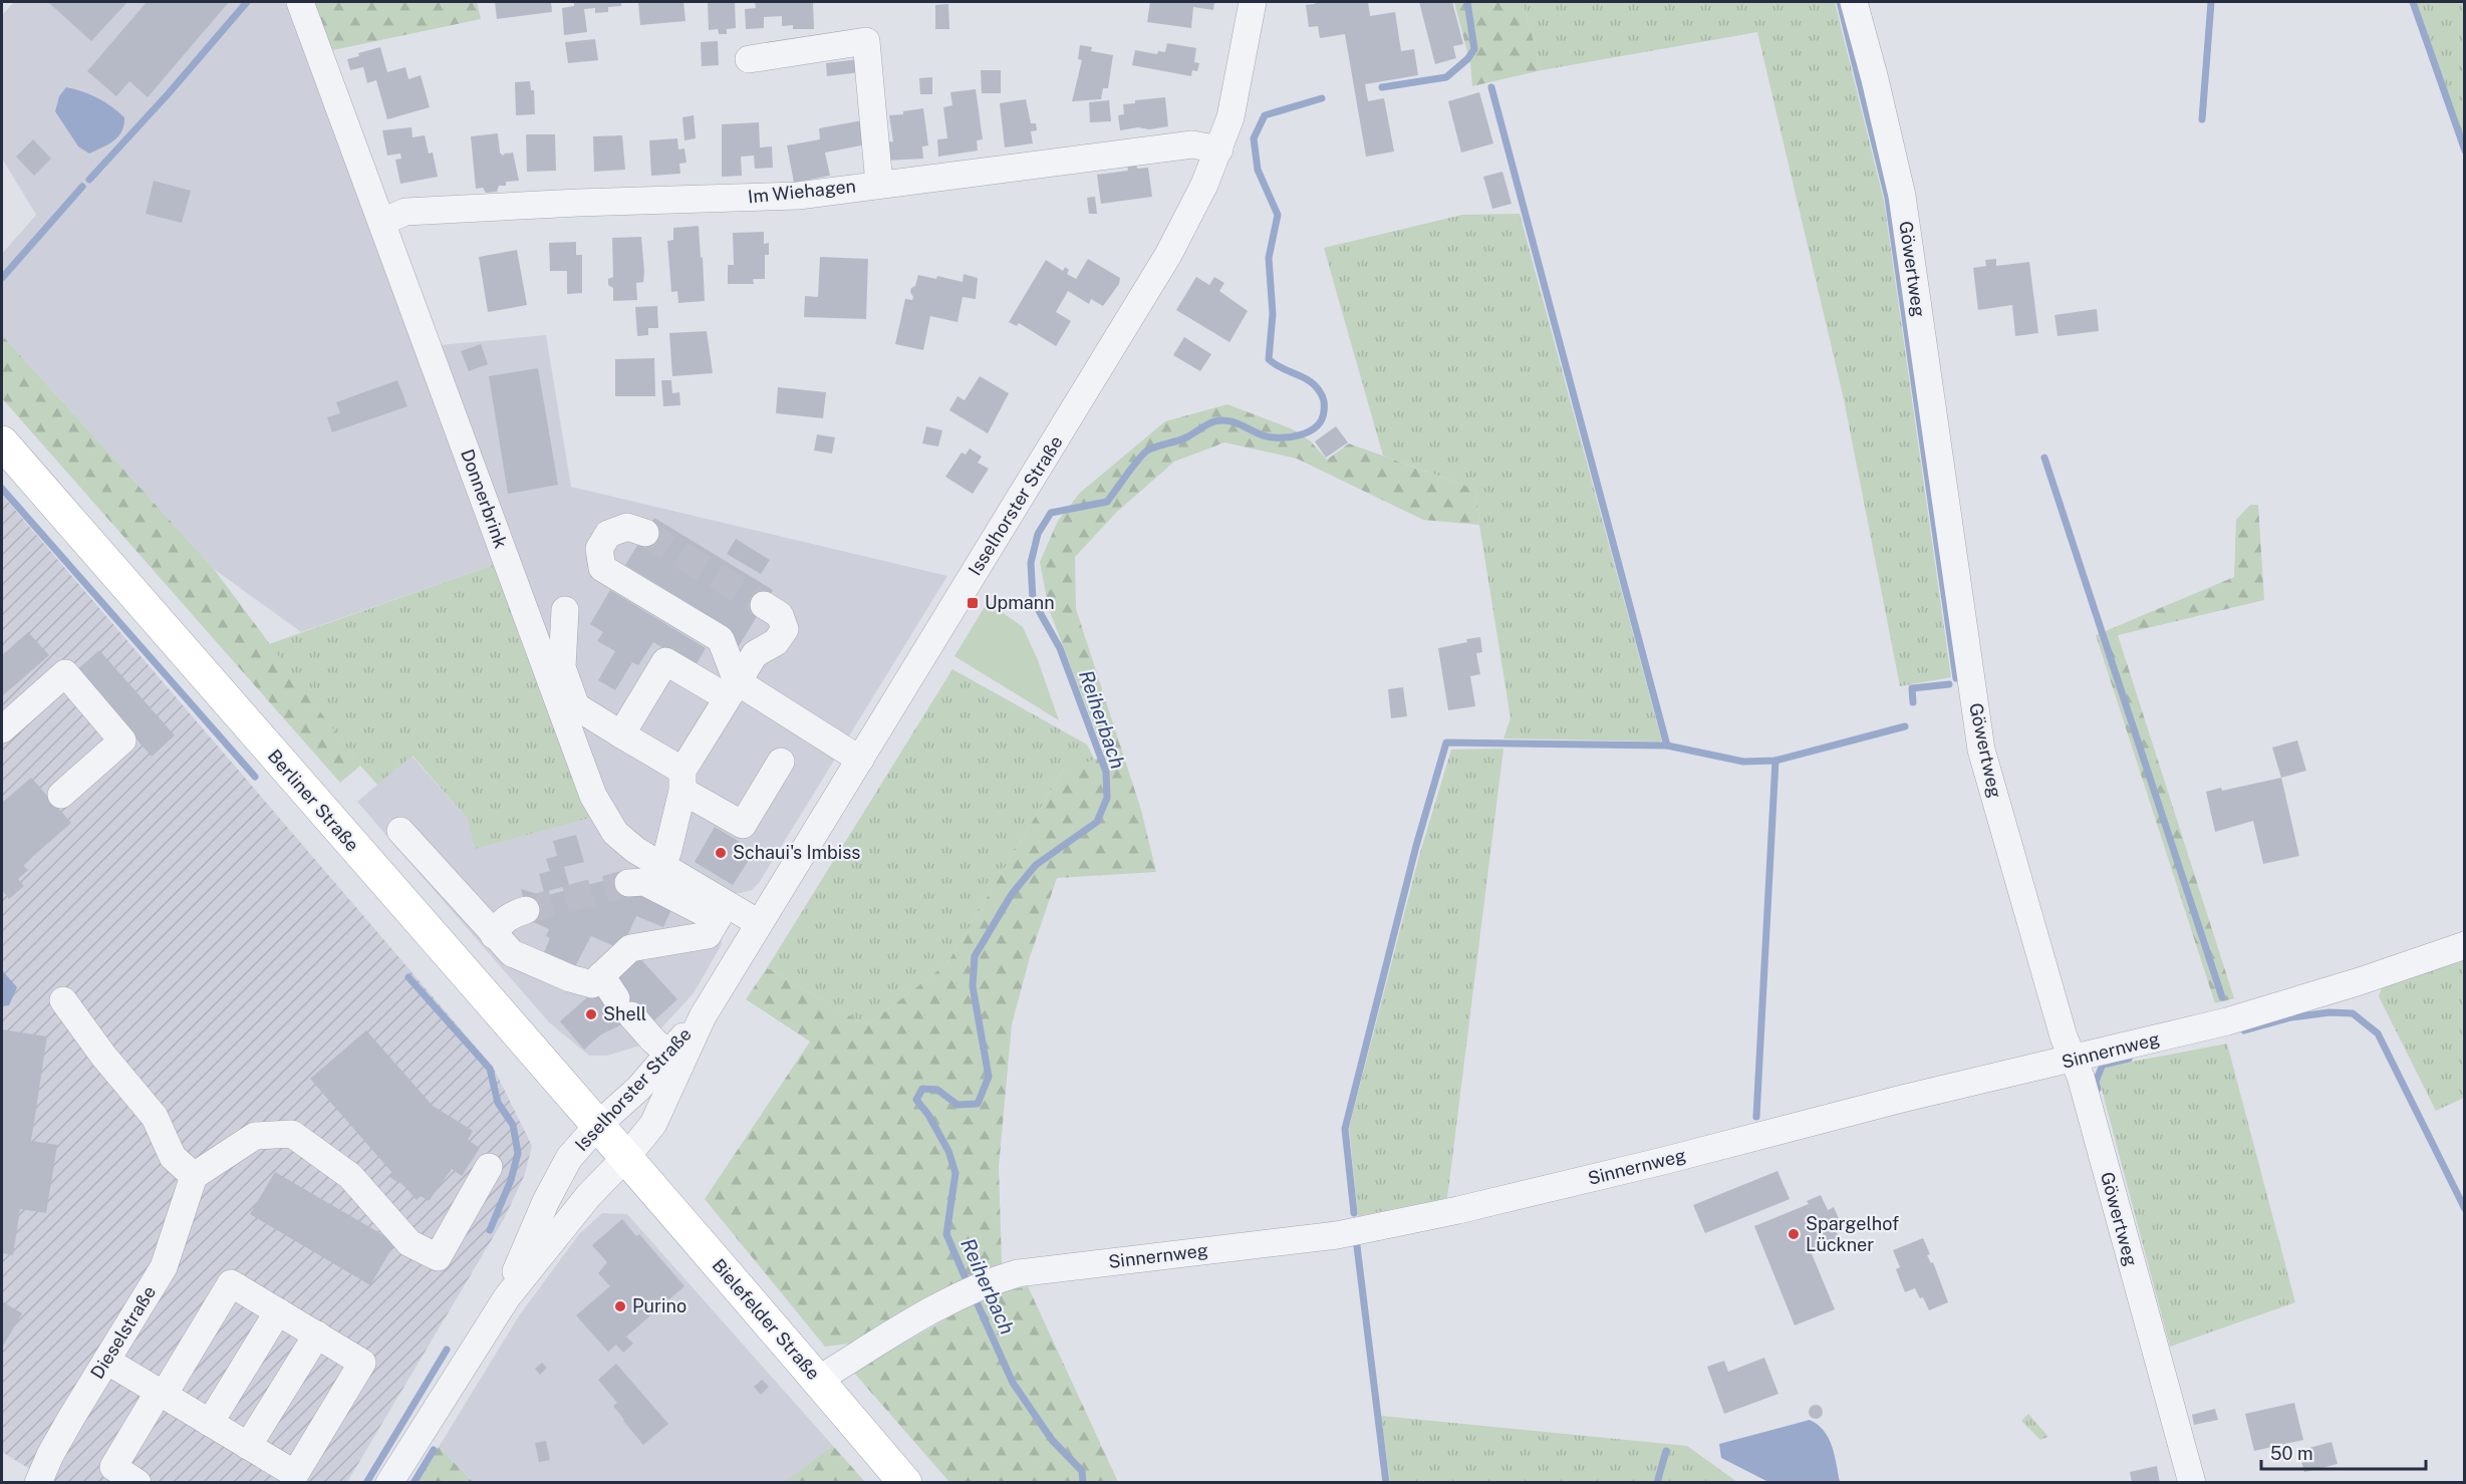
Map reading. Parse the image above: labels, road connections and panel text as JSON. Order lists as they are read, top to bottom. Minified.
{"streets":{"main road":["Berliner Straße","Bielefelder Straße"],"street":["Im Wiehagen","Göwertweg","Donnerbrink","Isselhorster Straße","Sinnernweg","Dieselstraße"]},"crossings":[["Im Wiehagen","Donnerbrink"],["Im Wiehagen","Isselhorster Straße"],["Göwertweg","Sinnernweg"],["Donnerbrink","Isselhorster Straße"],["Isselhorster Straße","Berliner Straße"],["Isselhorster Straße","Bielefelder Straße"],["Berliner Straße","Bielefelder Straße"],["Sinnernweg","Bielefelder Straße"]],"water":["Reiherbach"],"places":{"transit":["Upmann"],"other":["Schaui's Imbiss","Shell","Spargelhof Lückner","Purino"]},"scale_bar":"50 m"}
